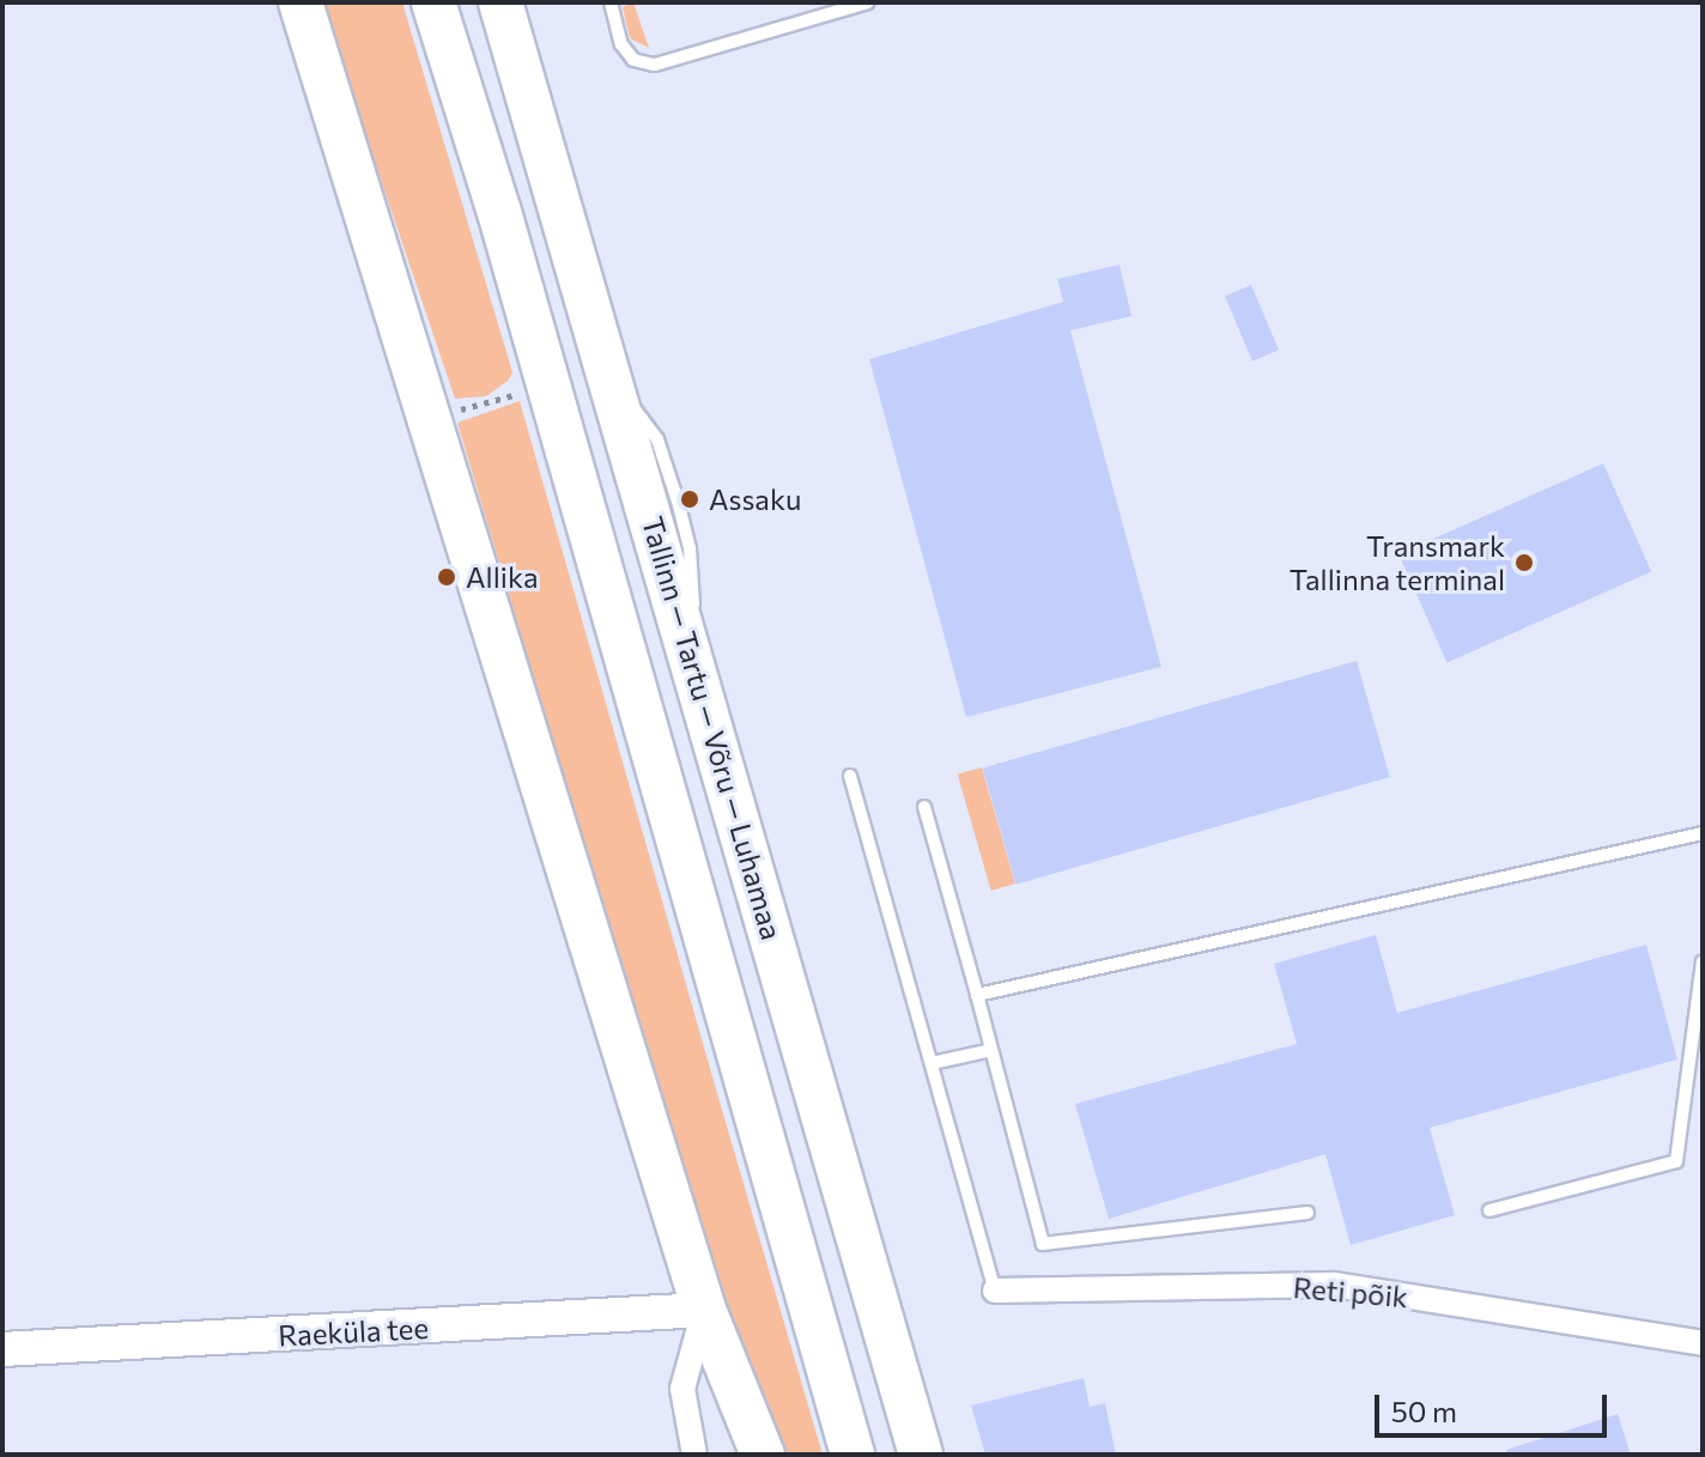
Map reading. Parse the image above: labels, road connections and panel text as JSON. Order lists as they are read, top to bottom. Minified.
{"streets":{"highway":["Tallinn — Tartu — Võru — Luhamaa"],"street":["Reti põik","Raeküla tee"]},"places":["Assaku","Transmark Tallinna terminal","Allika"],"scale_bar":"50 m"}
